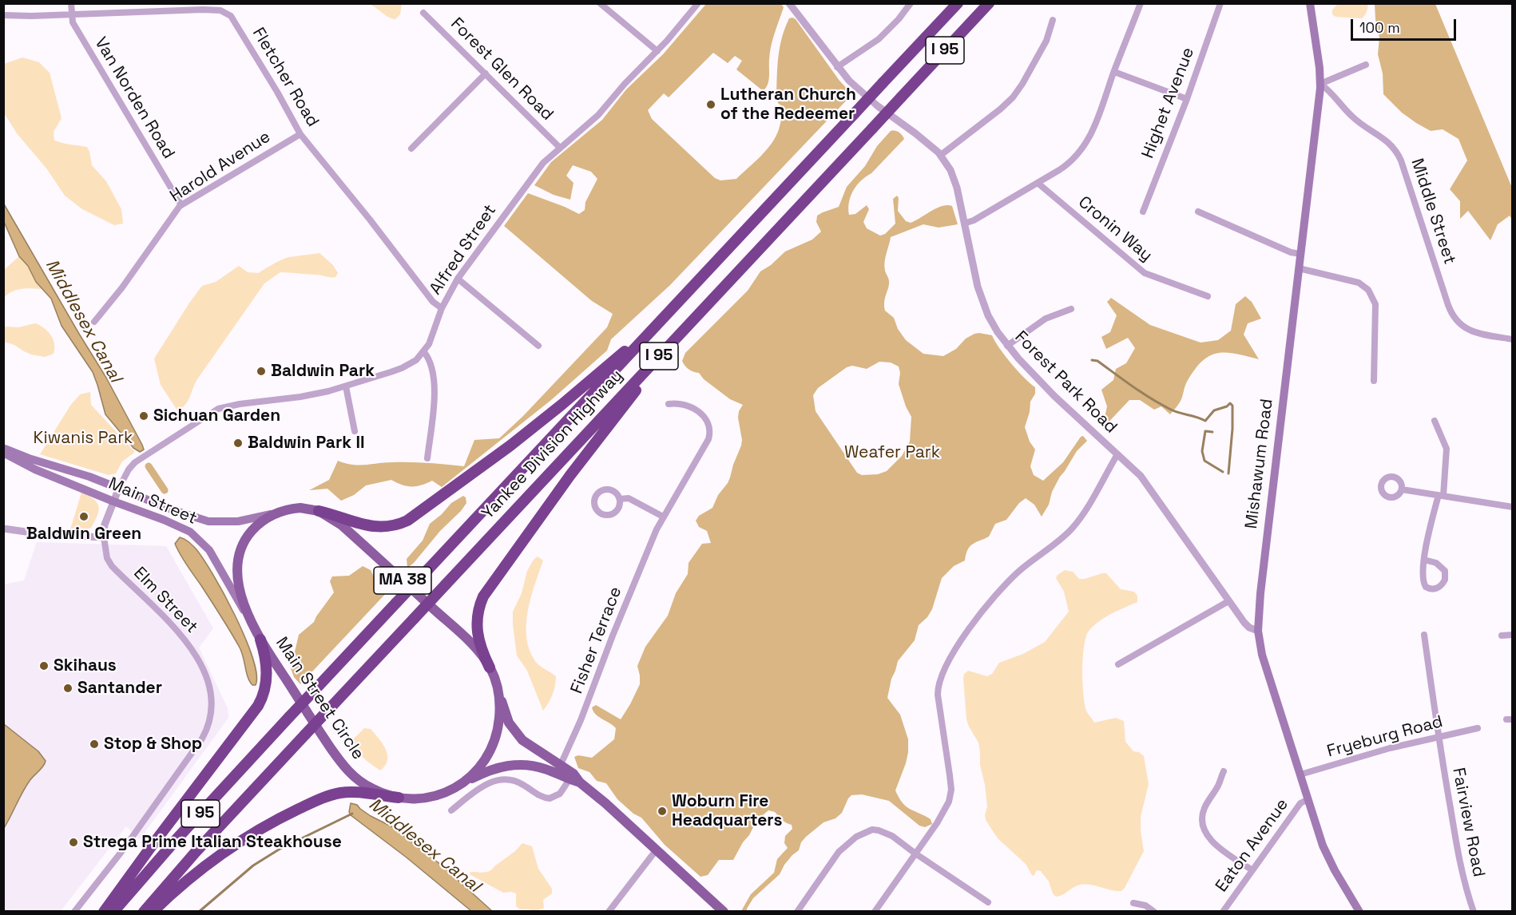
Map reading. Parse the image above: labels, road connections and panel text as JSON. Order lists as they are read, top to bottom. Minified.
{"streets":{"highway":["I 95","Yankee Division Highway"],"main road":["Mishawum Road","Main Street","MA 38","Main Street Circle"],"street":["Forest Glen Road","Fletcher Road","Van Norden Road","Highet Avenue","Harold Avenue","Middle Street","Cronin Way","Alfred Street","Forest Park Road","Elm Street","Fisher Terrace","Fryeburg Road","Fairview Road","Eaton Avenue"]},"crossings":[["Forest Glen Road","Alfred Street"],["Fletcher Road","Van Norden Road"],["Fletcher Road","Harold Avenue"],["Fletcher Road","Alfred Street"],["Van Norden Road","Harold Avenue"],["Middle Street","Mishawum Road"],["Alfred Street","Main Street"],["Alfred Street","Elm Street"],["Forest Park Road","Mishawum Road"],["Mishawum Road","Fryeburg Road"],["Mishawum Road","Eaton Avenue"],["Main Street","Elm Street"],["Main Street","Main Street Circle"],["MA 38","Fisher Terrace"],["MA 38","Main Street Circle"],["Fryeburg Road","Fairview Road"]],"water":["Middlesex Canal"],"parks":["Kiwanis Park","Weafer Park"],"places":["Lutheran Church of the Redeemer","Baldwin Park","Sichuan Garden","Baldwin Park II","Baldwin Green","Skihaus","Santander","Stop & Shop","Woburn Fire Headquarters","Strega Prime Italian Steakhouse"],"scale_bar":"100 m"}
